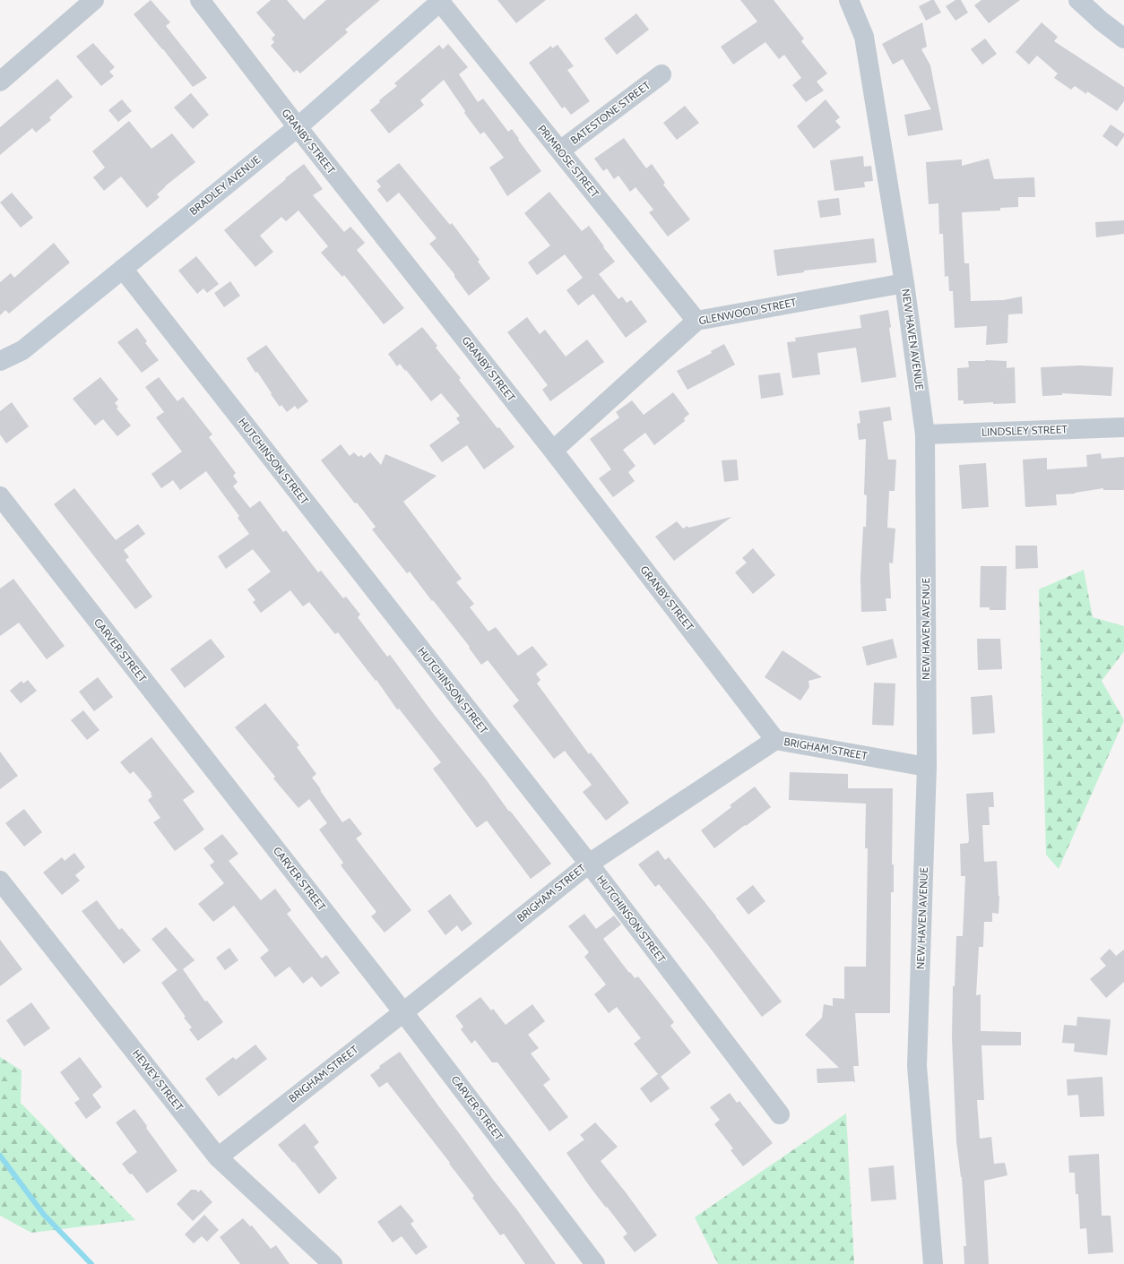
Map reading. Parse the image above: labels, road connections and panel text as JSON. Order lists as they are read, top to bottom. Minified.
{"streets":{"street":["BATESTONE STREET","GRANBY STREET","PRIMROSE STREET","BRADLEY AVENUE","GLENWOOD STREET","NEW HAVEN AVENUE","LINDSLEY STREET","HUTCHINSON STREET","CARVER STREET","BRIGHAM STREET","HEWEY STREET"]},"crossings":[["BATESTONE STREET","PRIMROSE STREET"],["GRANBY STREET","BRADLEY AVENUE"],["GRANBY STREET","GLENWOOD STREET"],["GRANBY STREET","BRIGHAM STREET"],["PRIMROSE STREET","BRADLEY AVENUE"],["PRIMROSE STREET","GLENWOOD STREET"],["BRADLEY AVENUE","HUTCHINSON STREET"],["GLENWOOD STREET","NEW HAVEN AVENUE"],["NEW HAVEN AVENUE","LINDSLEY STREET"],["NEW HAVEN AVENUE","BRIGHAM STREET"],["HUTCHINSON STREET","BRIGHAM STREET"],["CARVER STREET","BRIGHAM STREET"],["BRIGHAM STREET","HEWEY STREET"]]}
